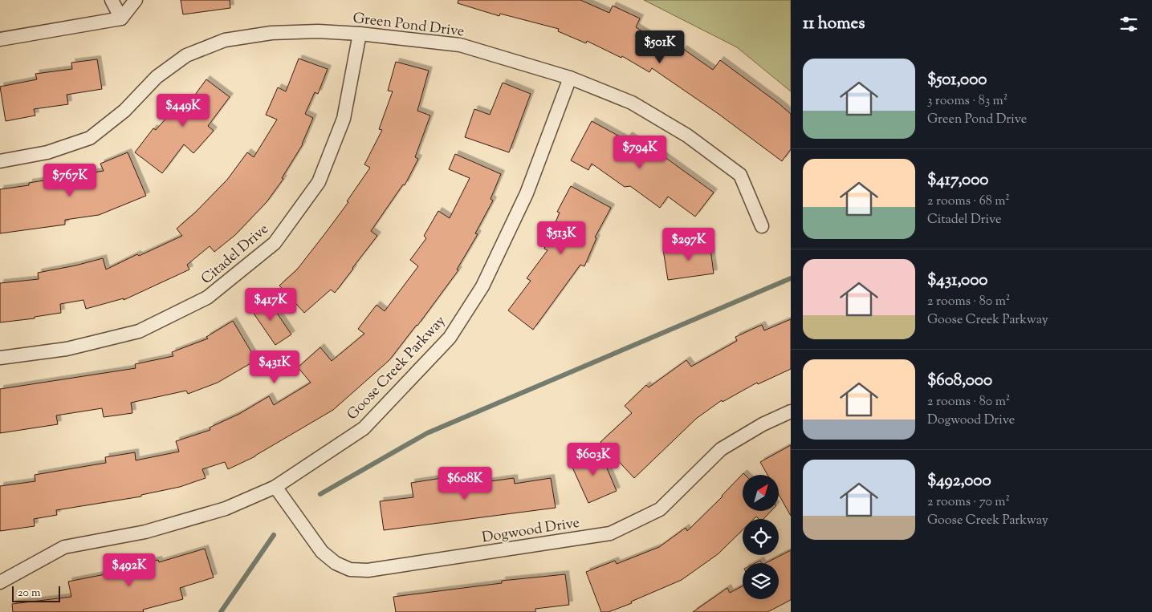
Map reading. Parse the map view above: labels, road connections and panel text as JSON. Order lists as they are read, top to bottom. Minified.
{"streets":{"street":["Green Pond Drive","Citadel Drive","Goose Creek Parkway","Dogwood Drive"]},"crossings":[["Green Pond Drive","Citadel Drive"],["Green Pond Drive","Goose Creek Parkway"],["Goose Creek Parkway","Dogwood Drive"]],"scale_bar":"20 m","north":"top right","page":{"heading":"11 homes","price":["$501K","$449K","$794K","$767K","$513K","$297K","$417K","$431K","$603K","$608K","$492K"],"list":[{"name":"$501,000","note":"3 rooms · 83 m² · Green Pond Drive"},{"name":"$417,000","note":"2 rooms · 68 m² · Citadel Drive"},{"name":"$431,000","note":"2 rooms · 80 m² · Goose Creek Parkway"},{"name":"$608,000","note":"2 rooms · 80 m² · Dogwood Drive"},{"name":"$492,000","note":"2 rooms · 70 m² · Goose Creek Parkway"}],"scale":"20 m"}}
